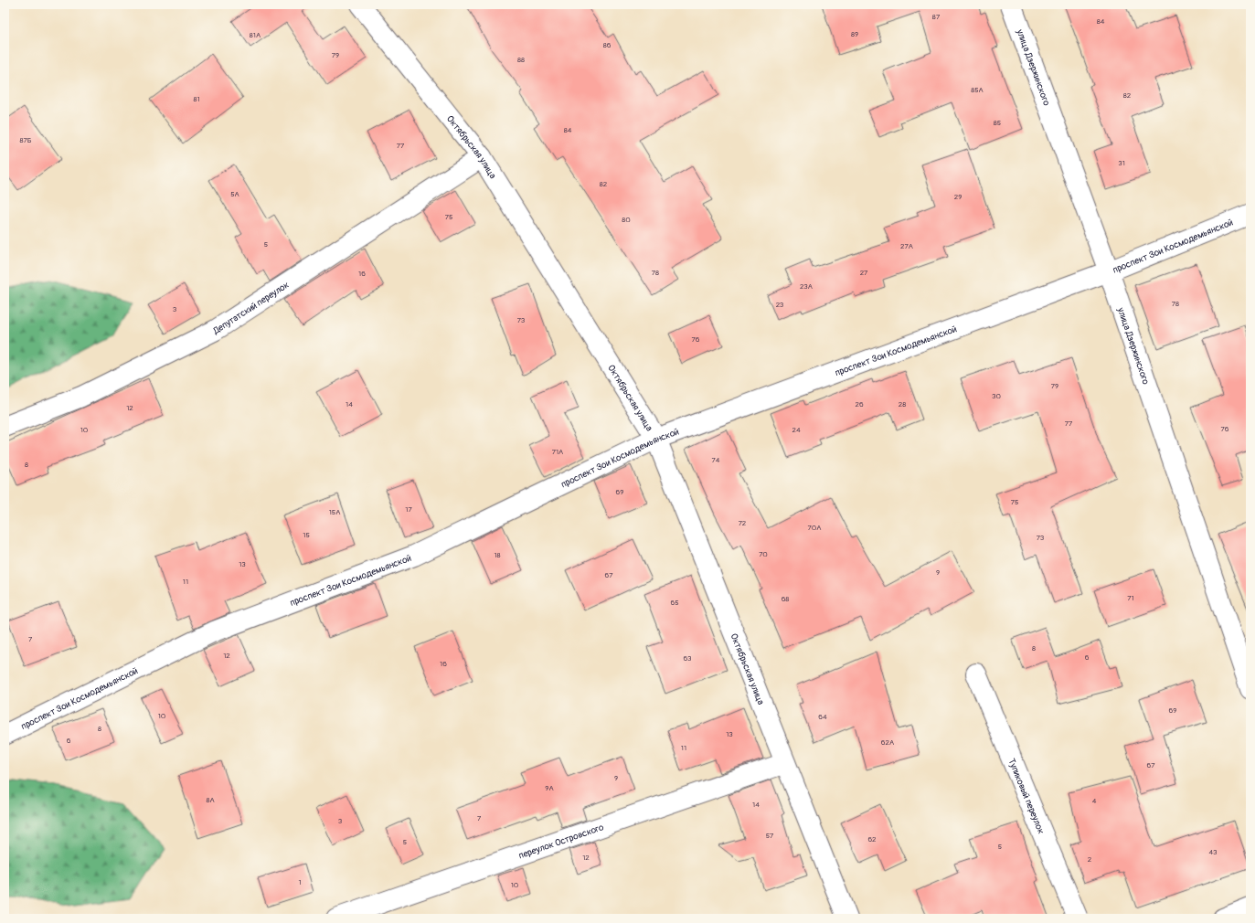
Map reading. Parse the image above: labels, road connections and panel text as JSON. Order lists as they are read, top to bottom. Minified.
{"streets":{"street":["улица Дзержинского","Октябрьская улица","проспект Зои Космодемьянской","Депутатский переулок","Тупиковый переулок","переулок Островского"]},"crossings":[["улица Дзержинского","проспект Зои Космодемьянской"],["Октябрьская улица","проспект Зои Космодемьянской"],["Октябрьская улица","Депутатский переулок"],["Октябрьская улица","переулок Островского"]],"house_numbers":["87","84","89","81А","86","79","88","85А","82","81","85","84","87Б","77","31","82","5А","29","75","80","5","27А","78","27","16","23А","78","23","3","73","76","79","30","14","26","28","12","77","76","10","24","71А","74","8","69","75","17","15А","72","70А","15","73","70","18","13","9","67","11","71","68","65","7","8","12","6","63","16","69","10","64","8","13","6","62А","11","67","9","9А","8А","4","14","7","3","57","62","5","5","43","12","2","1","10"]}
